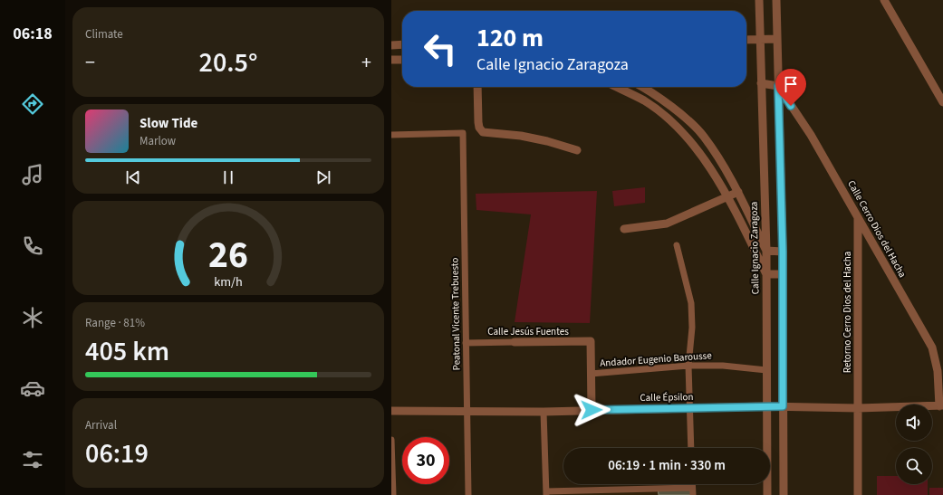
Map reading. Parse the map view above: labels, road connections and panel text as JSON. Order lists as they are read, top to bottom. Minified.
{"streets":{"street":["Calle Cerro Dios del Hacha","Calle Ignacio Zaragoza","Retorno Cerro Dios del Hacha","Peatonal Vicente Trebuesto","Calle Jesús Fuentes","Andador Eugenio Barousse","Calle Épsilon"]},"crossings":[["Calle Cerro Dios del Hacha","Retorno Cerro Dios del Hacha"],["Calle Cerro Dios del Hacha","Calle Épsilon"],["Calle Ignacio Zaragoza","Andador Eugenio Barousse"],["Calle Ignacio Zaragoza","Calle Épsilon"],["Retorno Cerro Dios del Hacha","Calle Épsilon"],["Peatonal Vicente Trebuesto","Calle Jesús Fuentes"],["Peatonal Vicente Trebuesto","Calle Épsilon"],["Calle Jesús Fuentes","Andador Eugenio Barousse"]],"page":{"tabs":"06:18","tile":["Climate",["Range · 81%","405 km"],["Arrival","06:19"]],"turn":["120 m","Calle Ignacio Zaragoza"],"heat":["−","20.5°","+"],"song":["Slow Tide","Marlow"],"limit":"30","trip":"06:19 · 1 min · 330 m","gauge":["26","km/h"]}}
